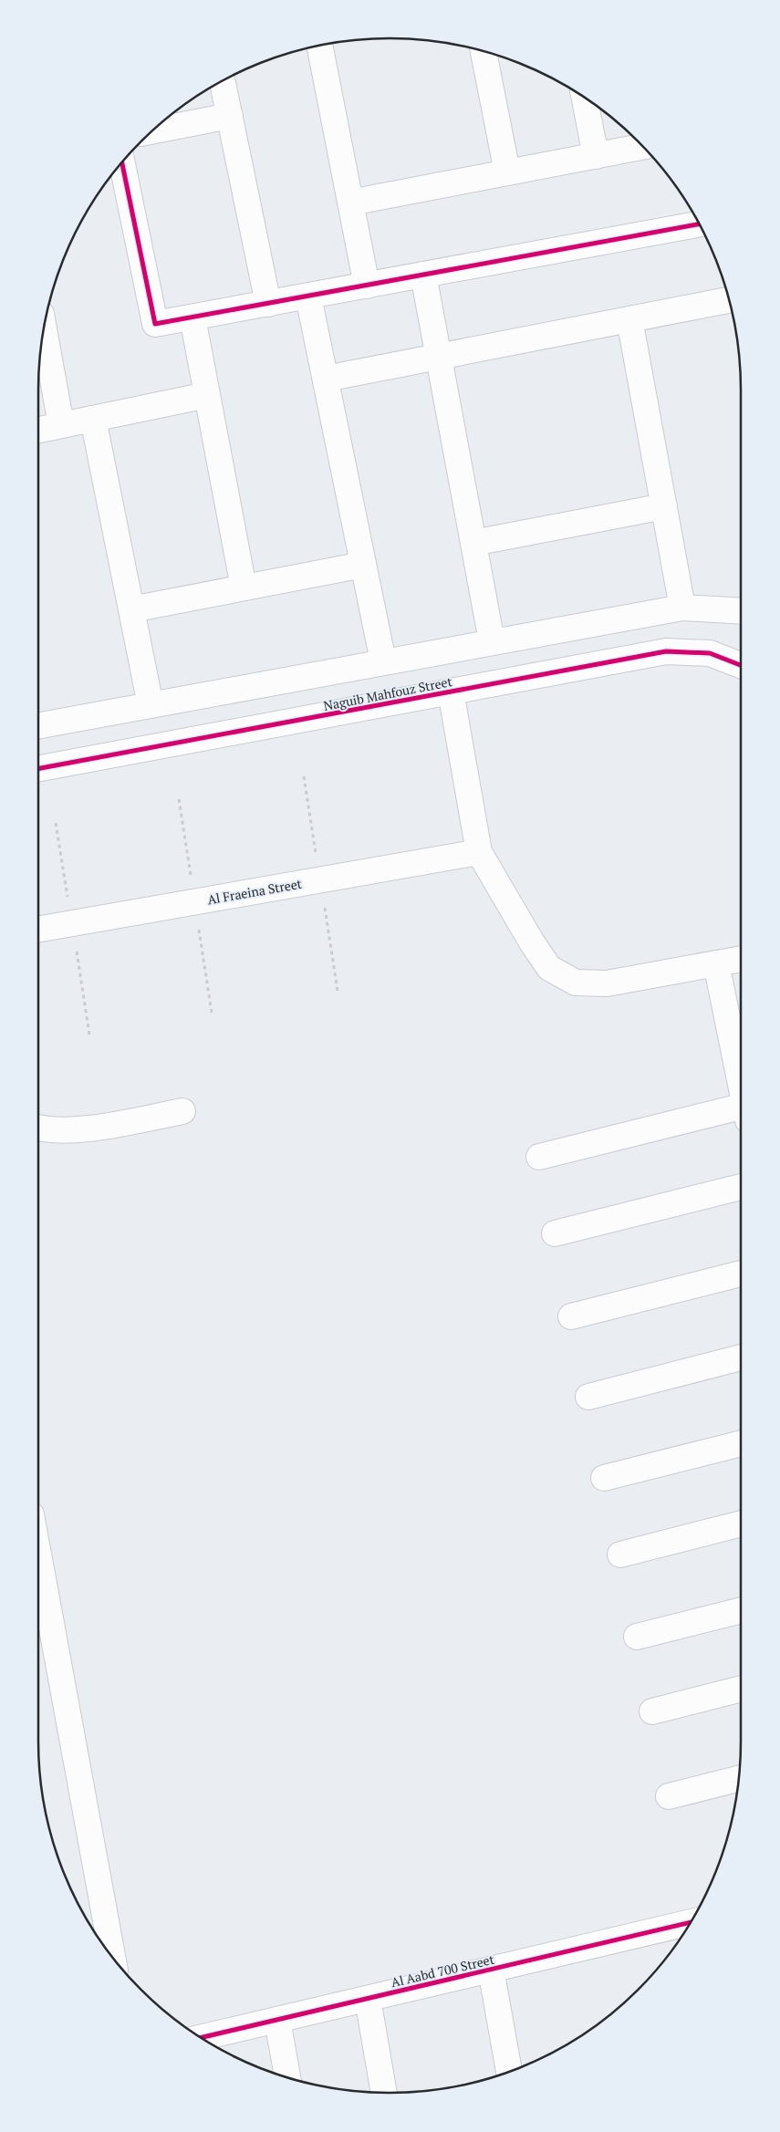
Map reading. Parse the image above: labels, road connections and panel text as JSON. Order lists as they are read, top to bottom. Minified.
{"streets":{"street":["Naguib Mahfouz Street","Al Fraeina Street","Al Aabd 700 Street"]}}
